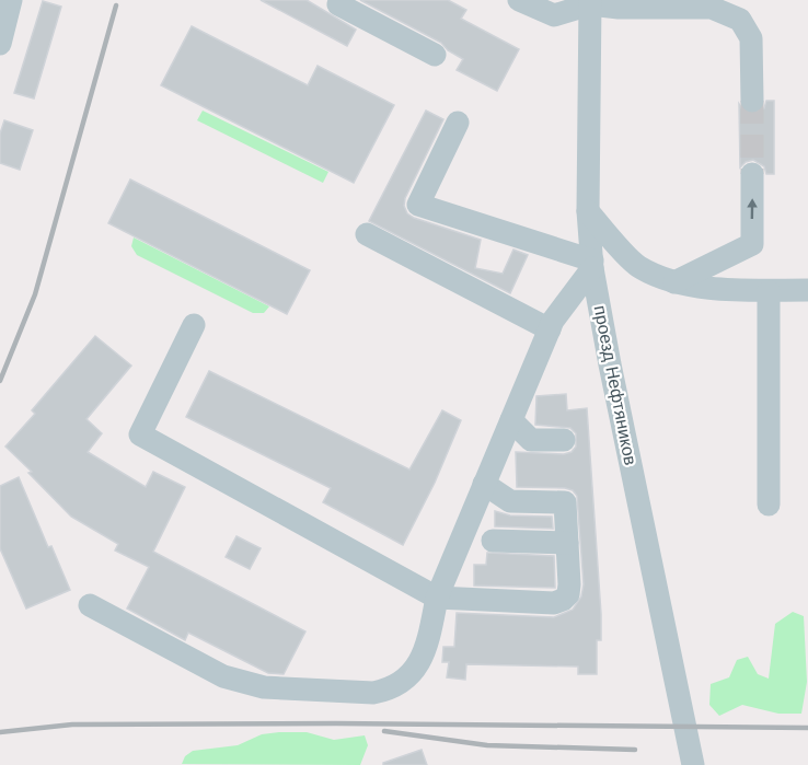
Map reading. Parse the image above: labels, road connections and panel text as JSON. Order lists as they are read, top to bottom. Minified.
{"streets":{"street":["проезд Нефтяников"]}}
